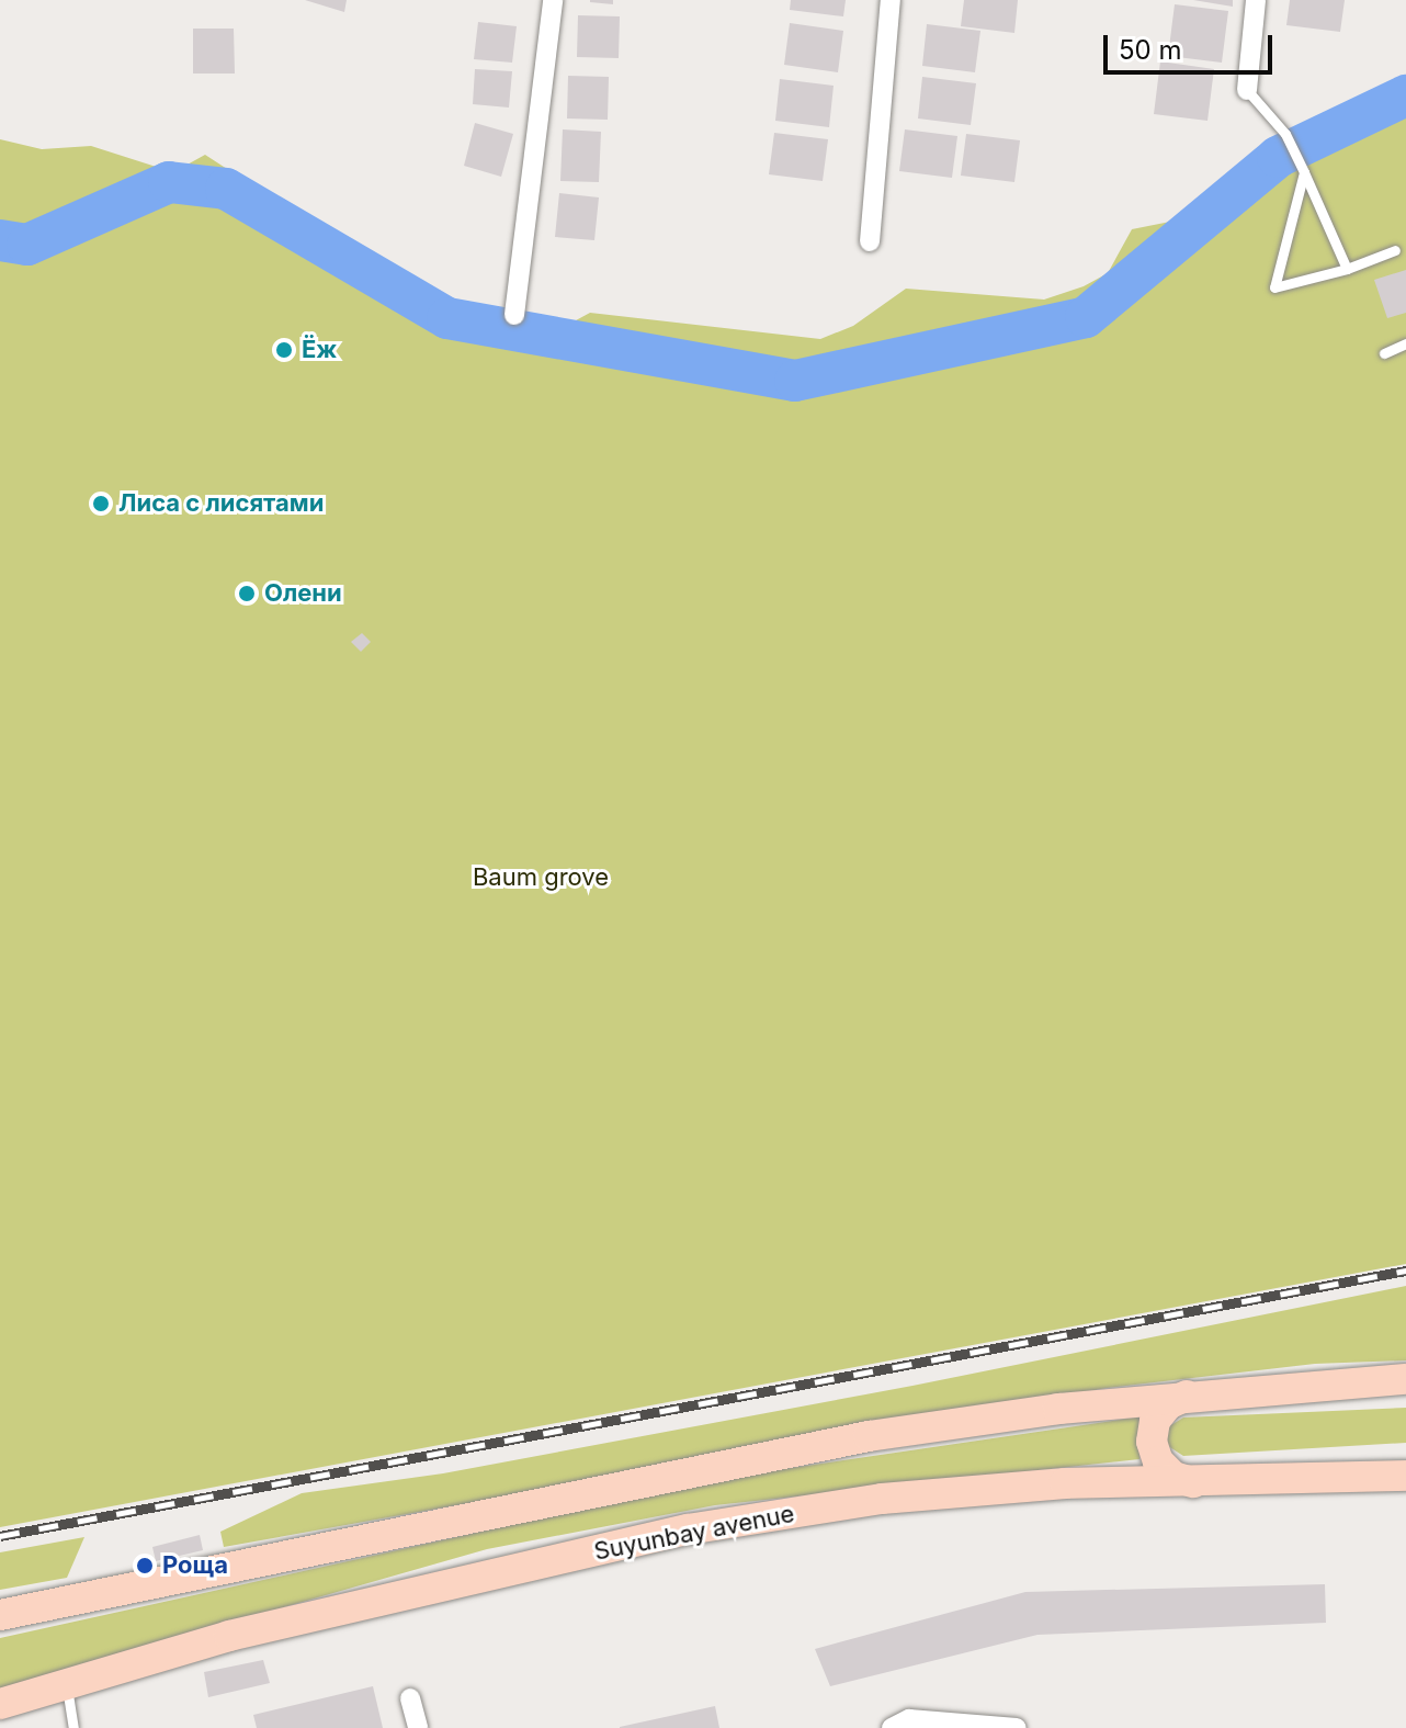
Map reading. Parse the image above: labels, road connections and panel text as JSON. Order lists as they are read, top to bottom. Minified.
{"streets":{"main road":["Suyunbay avenue"]},"parks":["Baum grove"],"places":["Ёж","Лиса с лисятами","Олени","Роща"],"scale_bar":"50 m"}
